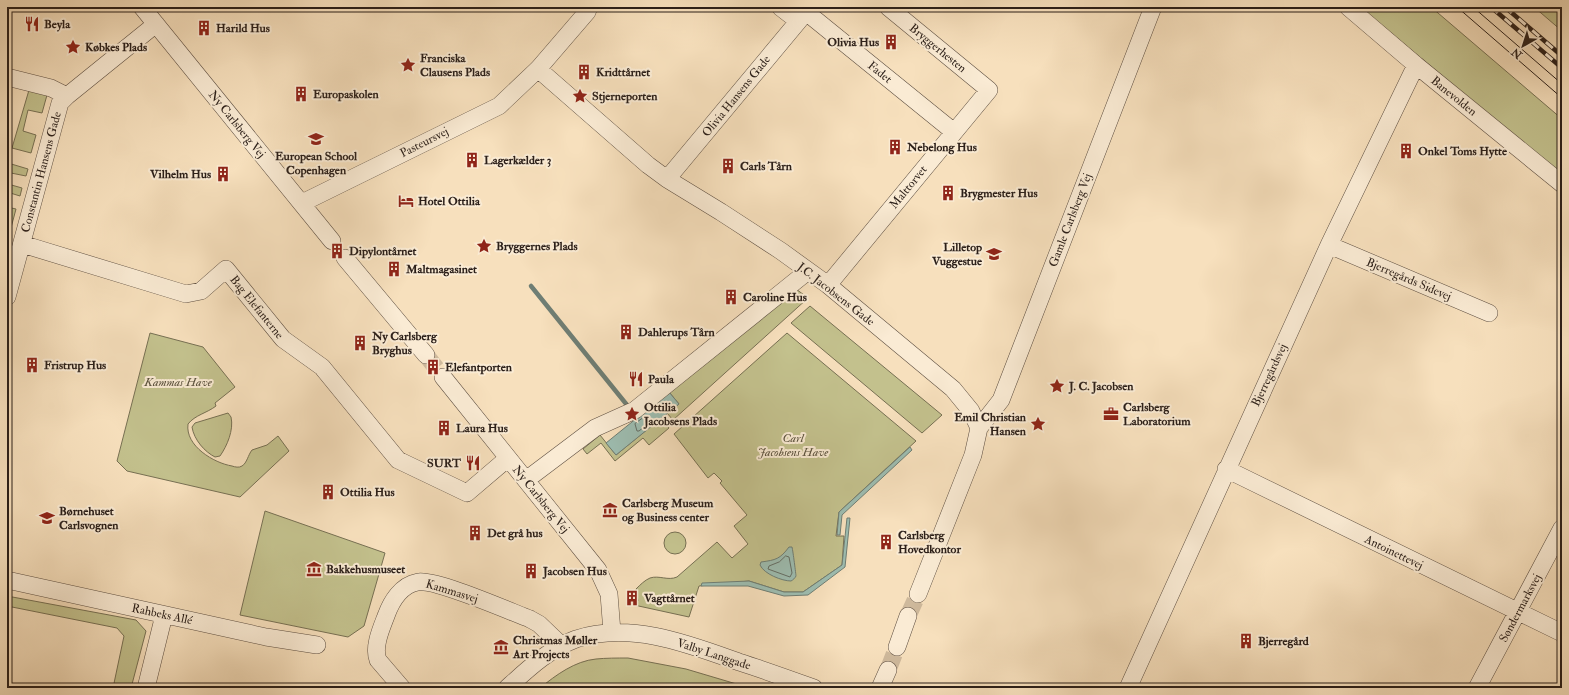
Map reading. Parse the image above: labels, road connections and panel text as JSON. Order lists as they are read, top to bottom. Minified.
{"streets":{"street":["Bryggerhesten","Fadet","Olivia Hansens Gade","Banevolden","Ny Carlsberg Vej","Pasteursvej","Constantin Hansens Gade","Malttorvet","Gamle Carlsberg Vej","Bjerregårds Sidevej","J.C. Jacobsens Gade","Bag Elefanterne","Bjerregårdsvej","Antoinettevej","Kammasvej","Søndermarksvej","Rahbeks Allé","Valby Langgade"]},"crossings":[["Bryggerhesten","Malttorvet"],["Fadet","Olivia Hansens Gade"],["Fadet","Malttorvet"],["Olivia Hansens Gade","J.C. Jacobsens Gade"],["Banevolden","Bjerregårdsvej"],["Ny Carlsberg Vej","Pasteursvej"],["Ny Carlsberg Vej","Constantin Hansens Gade"],["Ny Carlsberg Vej","Bag Elefanterne"],["Ny Carlsberg Vej","Valby Langgade"],["Pasteursvej","J.C. Jacobsens Gade"],["Constantin Hansens Gade","Bag Elefanterne"],["Malttorvet","J.C. Jacobsens Gade"],["Gamle Carlsberg Vej","J.C. Jacobsens Gade"],["Bjerregårds Sidevej","Bjerregårdsvej"],["Bjerregårdsvej","Antoinettevej"],["Antoinettevej","Søndermarksvej"],["Kammasvej","Valby Langgade"]],"parks":["Kammas Have","Carl Jacobsens Have"],"places":{"restaurant":["Beyla","Paula","SURT"],"building":["Harild Hus","Olivia Hus","Kridttårnet","Europaskolen","Nebelong Hus","Onkel Toms Hytte","Lagerkælder 3","Carls Tårn","Vilhelm Hus","Brygmester Hus","Dipylontårnet","Maltmagasinet","Caroline Hus","Dahlerups Tårn","Ny Carlsberg Bryghus","Fristrup Hus","Elefantporten","Laura Hus","Ottilia Hus","Det grå hus","Carlsberg Hovedkontor","Jacobsen Hus","Vagttårnet","Bjerregård"],"place":["Købkes Plads","Franciska Clausens Plads","Stjerneporten","Bryggernes Plads","J. C. Jacobsen","Ottilia Jacobsens Plads","Emil Christian Hansen"],"school or university":["European School Copenhagen","Lilletop Vuggestue","Børnehuset Carlsvognen"],"hotel":["Hotel Ottilia"],"office":["Carlsberg Laboratorium"],"museum":["Carlsberg Museum og Business center","Bakkehusmuseet","Christmas Møller Art Projects"]},"north":"bottom left"}
